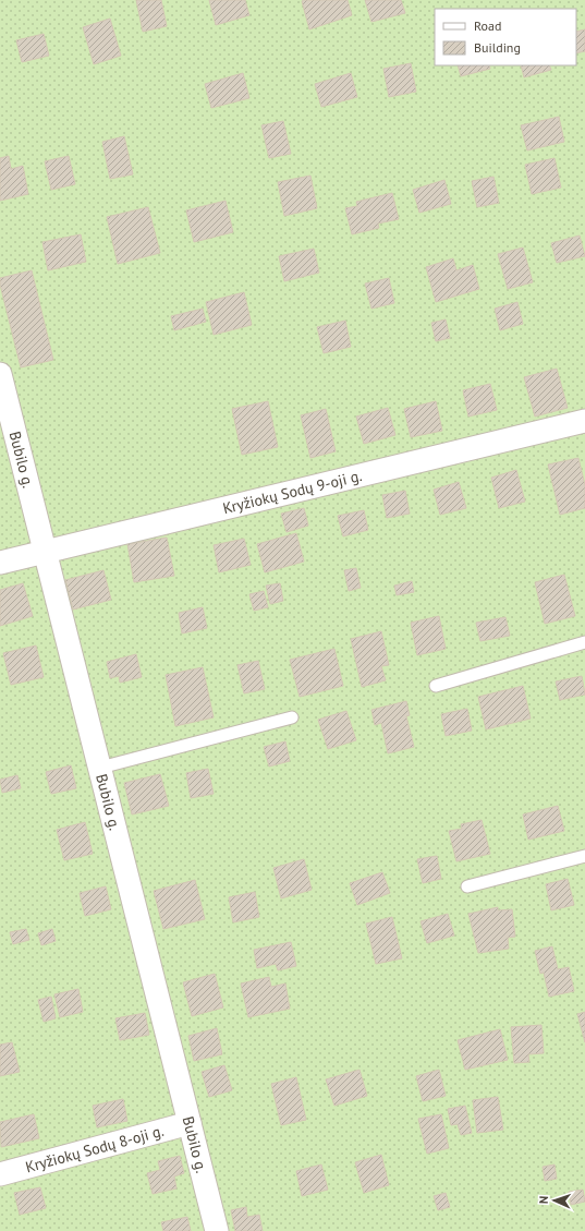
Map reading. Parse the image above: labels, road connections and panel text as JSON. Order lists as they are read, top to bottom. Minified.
{"streets":{"street":["Bubilo g.","Kryžiokų Sodų 9-oji g.","Kryžiokų Sodų 8-oji g."]},"crossings":[["Bubilo g.","Kryžiokų Sodų 9-oji g."],["Bubilo g.","Kryžiokų Sodų 8-oji g."]],"legend":["Road","Building"],"north":"left"}
